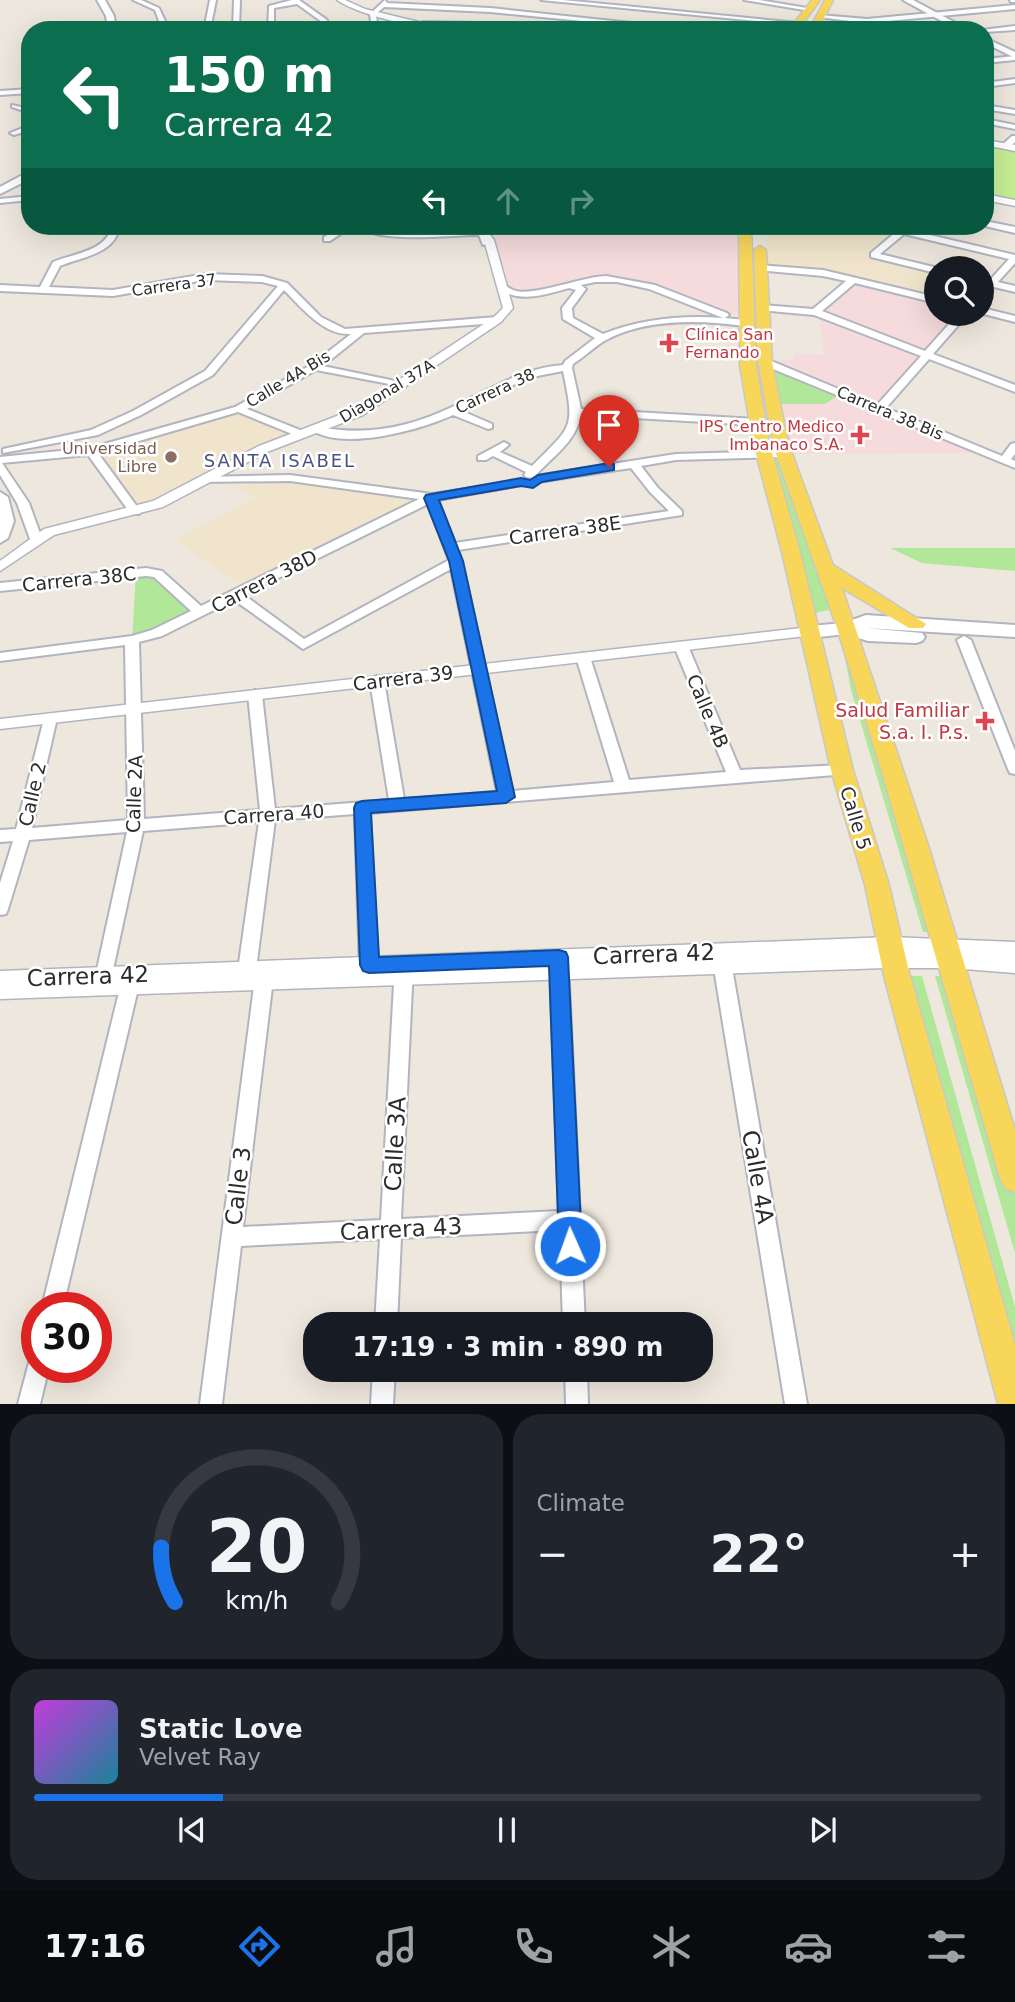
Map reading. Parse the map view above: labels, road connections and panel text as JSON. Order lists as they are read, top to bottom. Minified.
{"streets":{"main road":["Carrera 39","Calle 5"],"street":["Carrera 37","Calle 4A Bis","Diagonal 37A","Carrera 38","Carrera 38 Bis","Carrera 38E","Carrera 38C","Carrera 38D","Calle 4B","Calle 2","Calle 2A","Carrera 40","Carrera 42","Calle 3A","Calle 4A","Calle 3","Carrera 43"]},"crossings":[["Diagonal 37A","Carrera 38"],["Carrera 38 Bis","Calle 5"],["Carrera 38E","Carrera 38D"],["Carrera 38C","Carrera 38D"],["Carrera 38D","Calle 2A"],["Carrera 38D","Calle 5"],["Carrera 39","Calle 4B"],["Carrera 39","Calle 2"],["Carrera 39","Calle 2A"],["Carrera 39","Calle 5"],["Carrera 39","Calle 3"],["Calle 4B","Carrera 40"],["Calle 2","Carrera 40"],["Calle 2A","Carrera 40"],["Calle 2A","Carrera 42"],["Carrera 40","Calle 5"],["Carrera 40","Calle 3"],["Calle 5","Carrera 42"],["Carrera 42","Calle 3A"],["Carrera 42","Calle 4A"],["Carrera 42","Calle 3"],["Calle 3A","Carrera 43"],["Calle 3","Carrera 43"]],"districts":["SANTA ISABEL"],"places":{"health":["Clínica San Fernando","IPS Centro Medico Imbanaco S.A.","Salud Familiar S.a. I. P.s."],"other":["Universidad Libre"]},"page":{"turn":["150 m","Carrera 42"],"limit":"30","trip":"17:19 · 3 min · 890 m","tile":"Climate","heat":["−","22°","+"],"song":["Static Love","Velvet Ray"],"tabs":"17:16","gauge":["20","km/h"]}}
